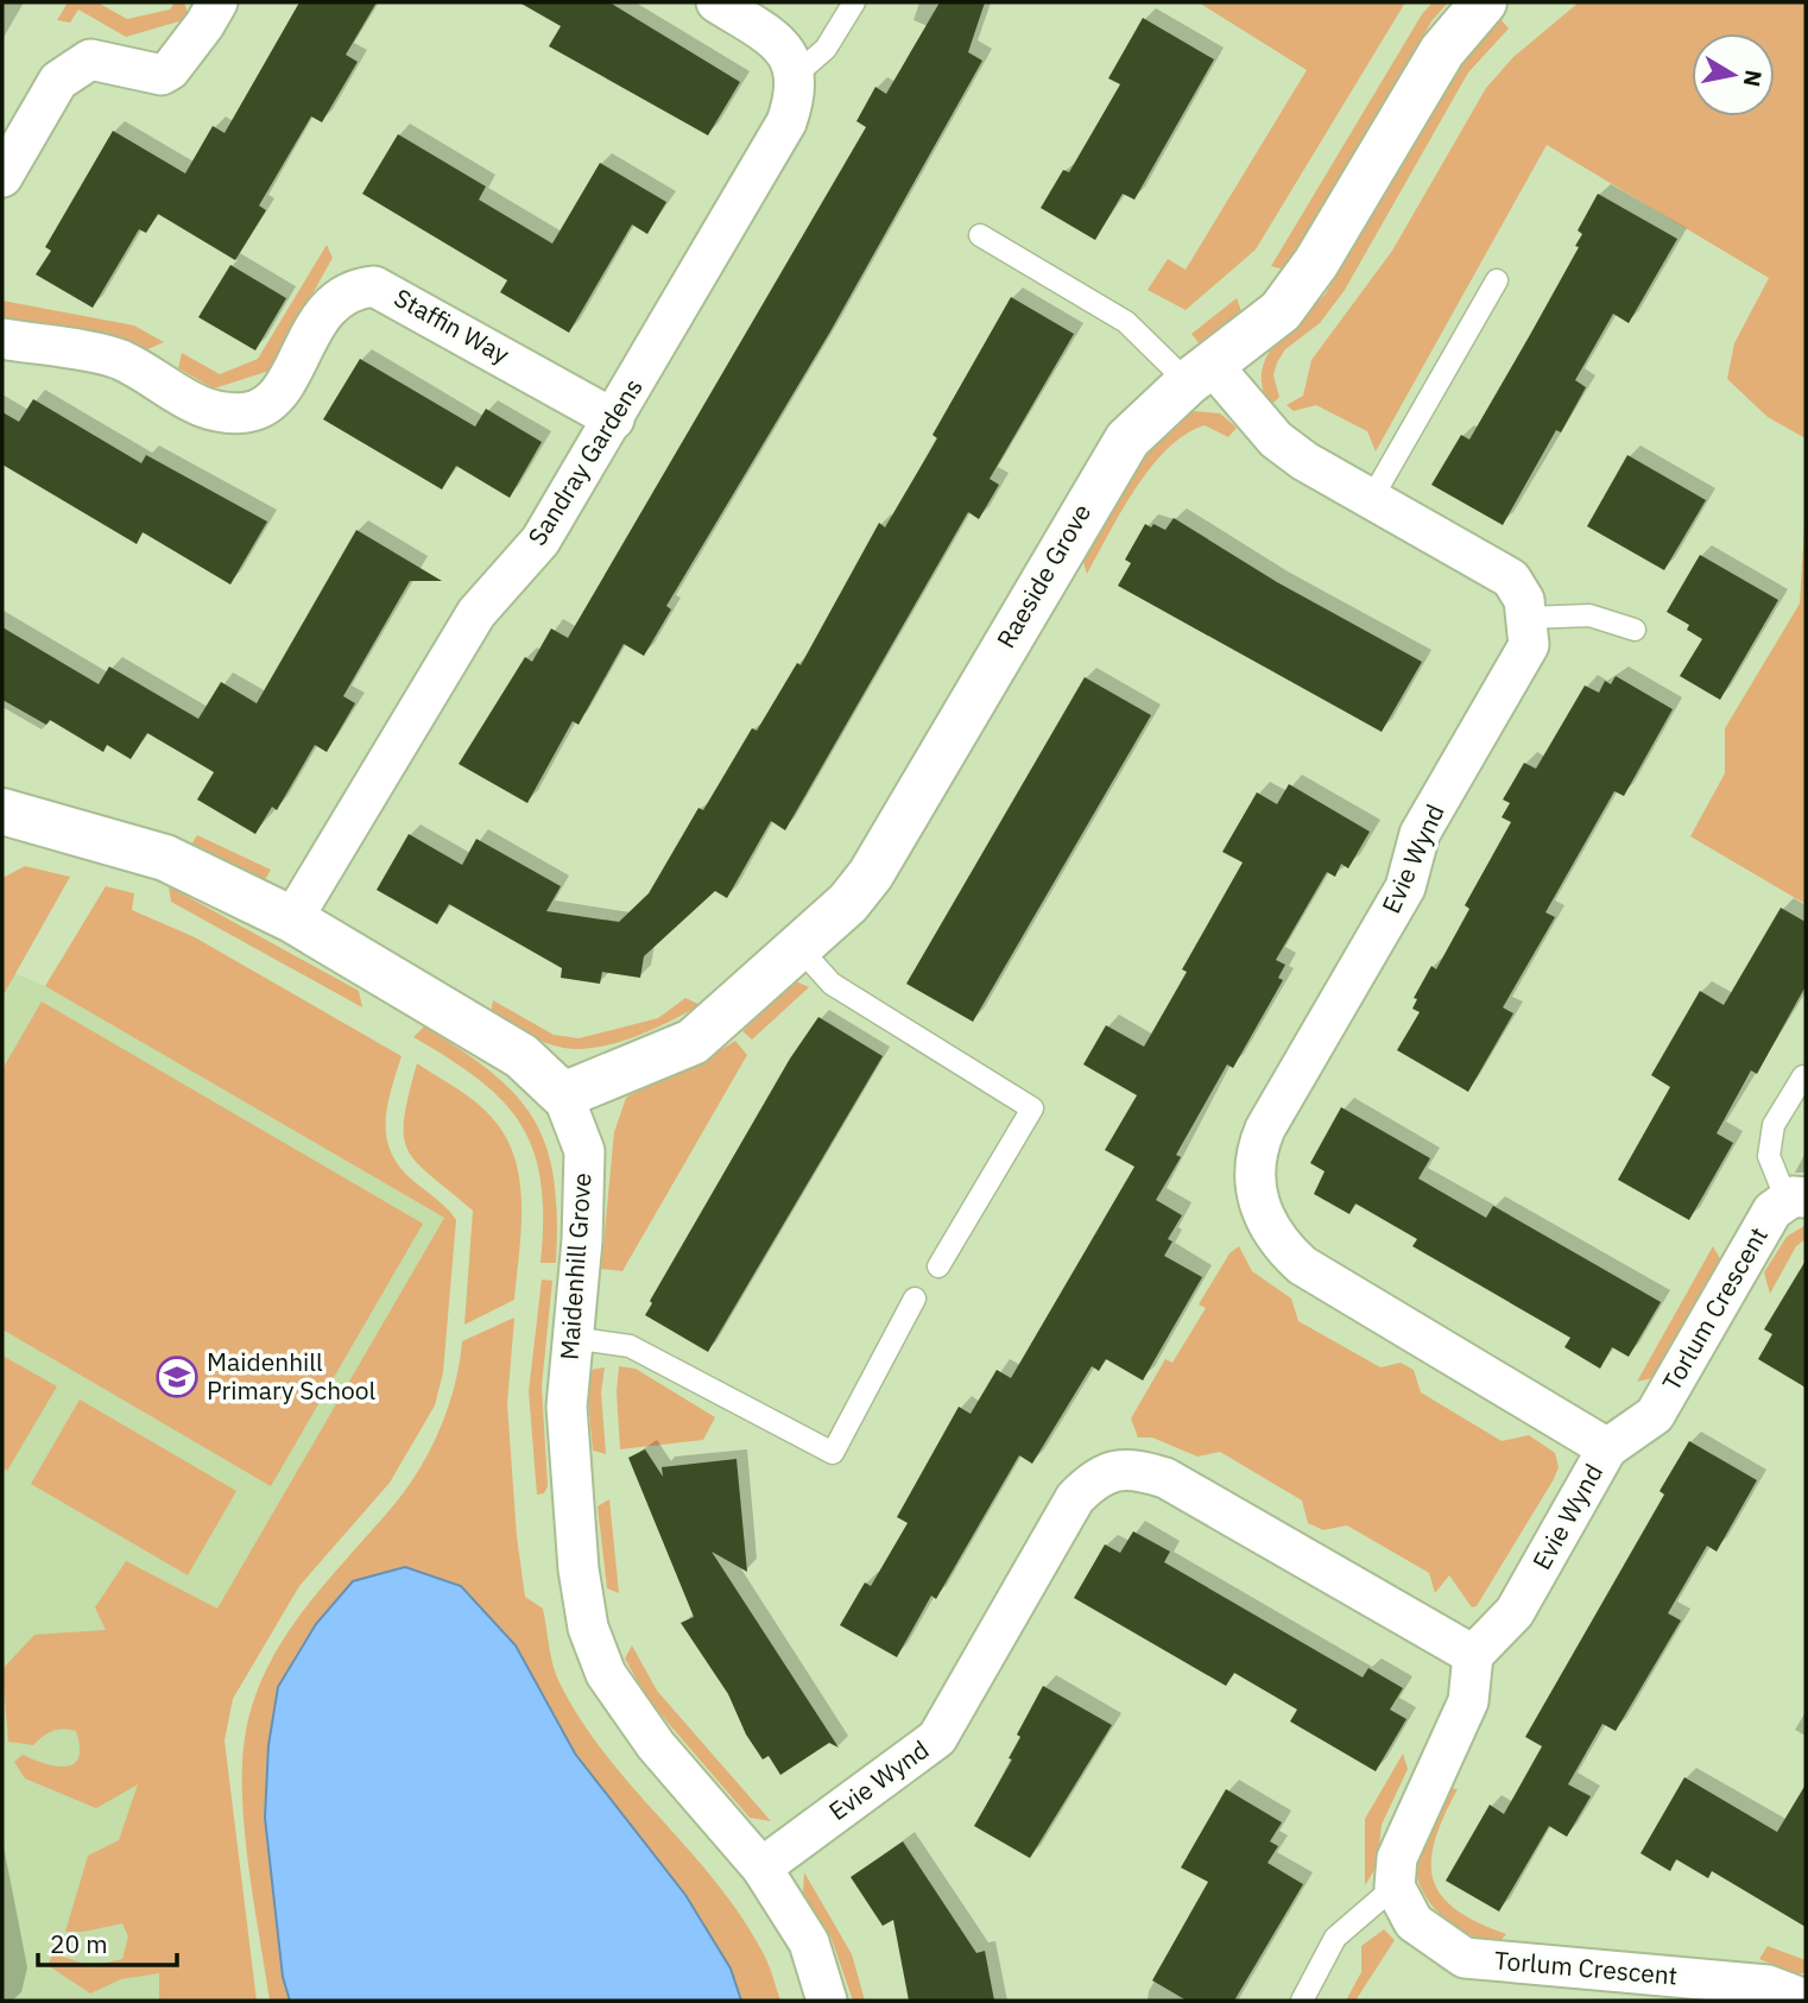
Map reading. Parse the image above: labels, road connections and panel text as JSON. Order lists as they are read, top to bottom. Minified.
{"streets":{"street":["Staffin Way","Sandray Gardens","Raeside Grove","Evie Wynd","Maidenhill Grove","Torlum Crescent"]},"crossings":[["Staffin Way","Sandray Gardens"],["Sandray Gardens","Maidenhill Grove"],["Raeside Grove","Maidenhill Grove"],["Evie Wynd","Maidenhill Grove"],["Evie Wynd","Torlum Crescent"]],"places":{"school or university":["Maidenhill Primary School"]},"scale_bar":"20 m","north":"right"}
